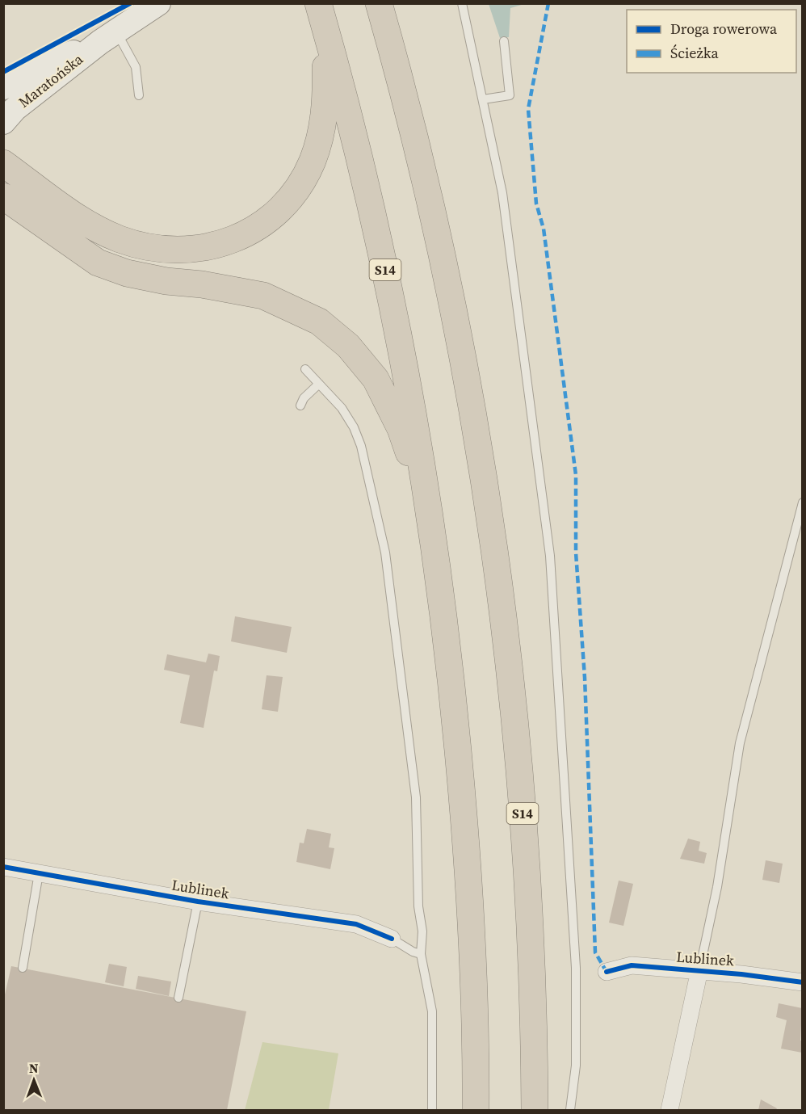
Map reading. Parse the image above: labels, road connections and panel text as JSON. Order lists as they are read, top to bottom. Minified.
{"streets":{"highway":["S14"],"main road":["Maratońska"],"street":["Lublinek"]},"legend":["Droga rowerowa","Ścieżka"],"north":"top"}
